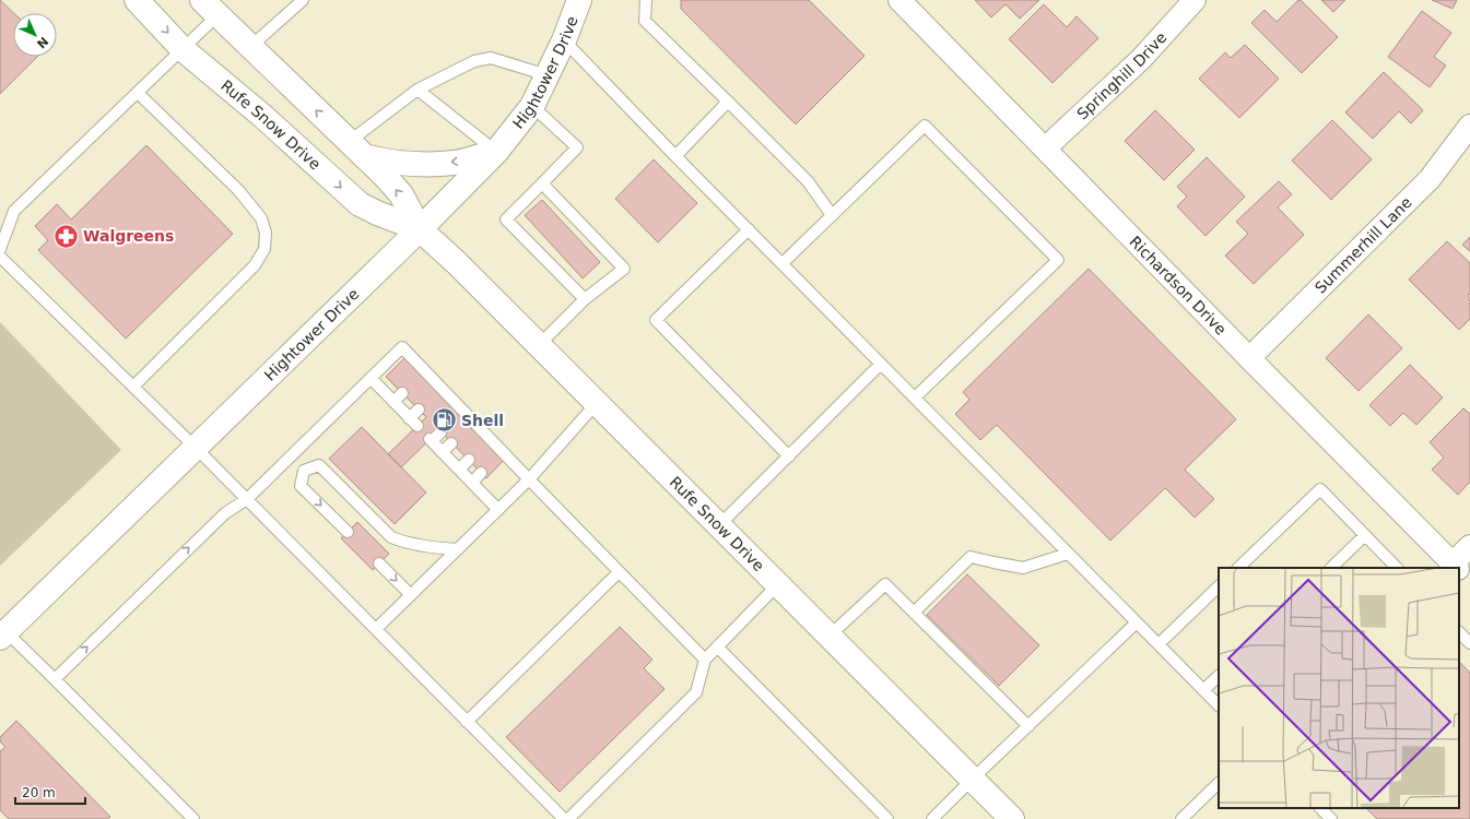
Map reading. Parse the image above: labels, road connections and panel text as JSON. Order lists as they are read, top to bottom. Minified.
{"streets":{"main road":["Hightower Drive","Rufe Snow Drive"],"street":["Springhill Drive","Summerhill Lane","Richardson Drive"]},"crossings":[["Hightower Drive","Rufe Snow Drive"],["Springhill Drive","Richardson Drive"],["Summerhill Lane","Richardson Drive"]],"places":{"pharmacy":["Walgreens"],"fuel station":["Shell"]},"scale_bar":"20 m","north":"bottom right"}
